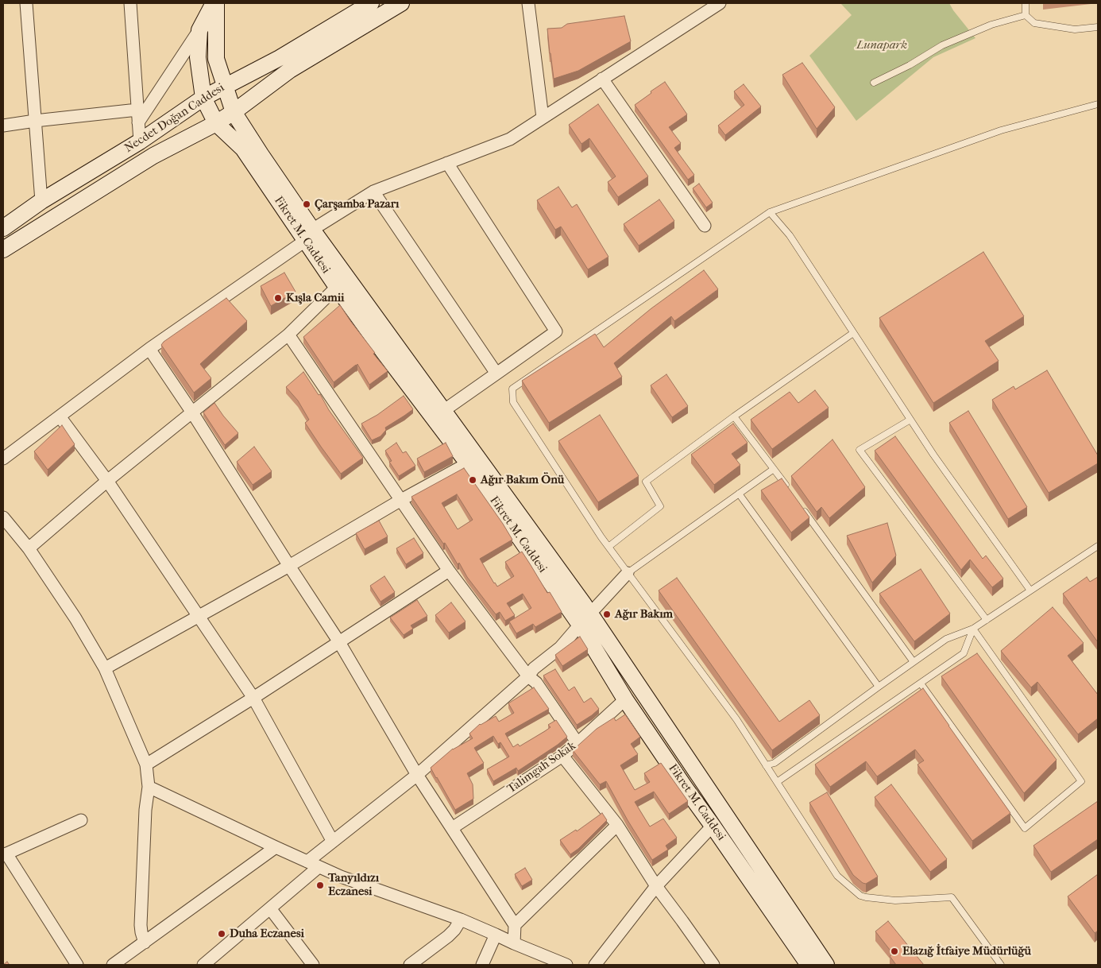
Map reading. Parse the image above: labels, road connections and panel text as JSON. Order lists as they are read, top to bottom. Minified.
{"streets":{"main road":["Necdet Doğan Caddesi","Fikret M. Caddesi"],"street":["Talimgah Sokak"]},"crossings":[["Necdet Doğan Caddesi","Fikret M. Caddesi"],["Fikret M. Caddesi","Talimgah Sokak"]],"parks":["Lunapark"],"places":["Çarşamba Pazarı","Kışla Camii","Ağır Bakım Önü","Ağır Bakım","Tanyıldızı Eczanesi","Duha Eczanesi","Elazığ İtfaiye Müdürlüğü"]}
